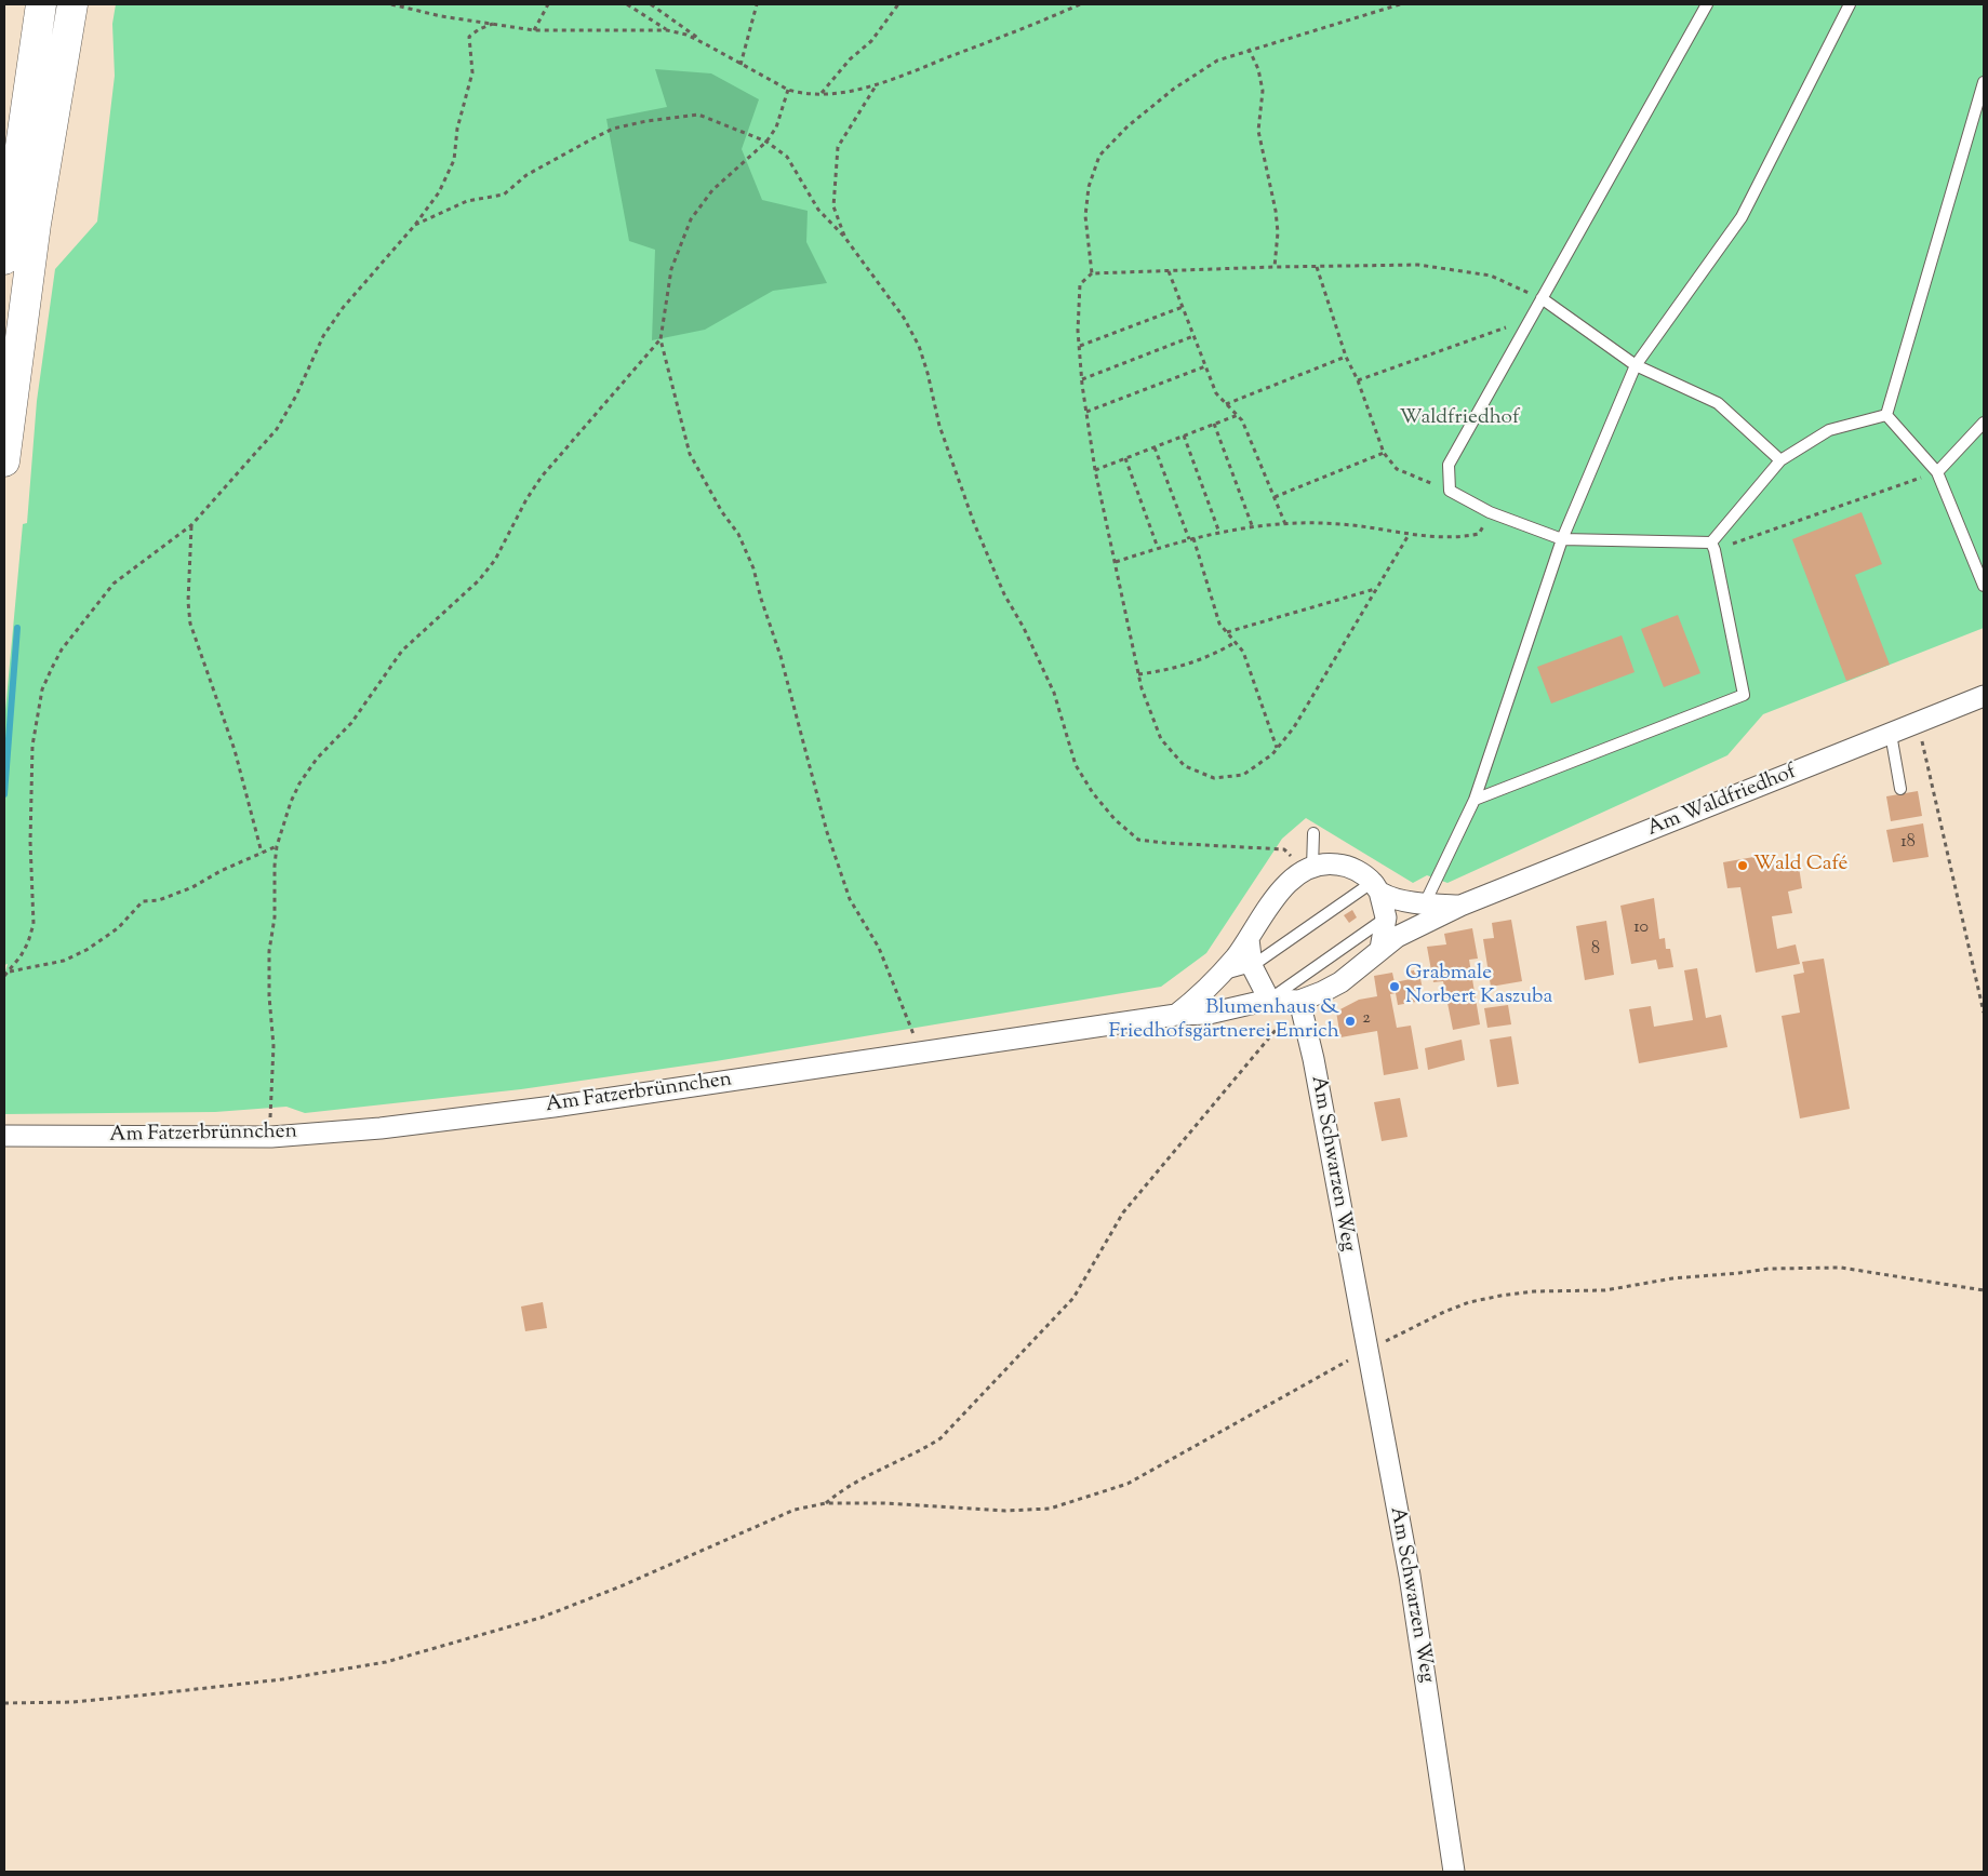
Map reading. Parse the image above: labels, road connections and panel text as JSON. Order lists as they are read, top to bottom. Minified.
{"streets":{"street":["Am Waldfriedhof","Am Fatzerbrünnchen","Am Schwarzen Weg"]},"parks":["Waldfriedhof"],"places":["Wald Café","Grabmale Norbert Kaszuba","Blumenhaus & Friedhofsgärtnerei Emrich"],"house_numbers":["18","10","8","2"]}
